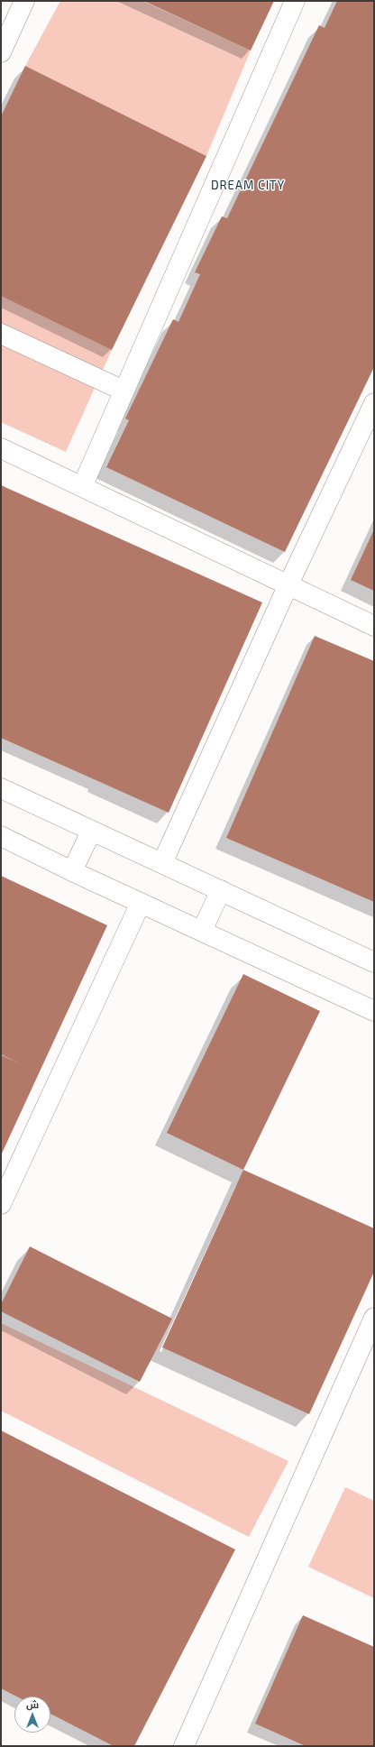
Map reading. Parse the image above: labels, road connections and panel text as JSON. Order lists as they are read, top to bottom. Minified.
{"districts":["DREAM CITY"],"north":"top"}
